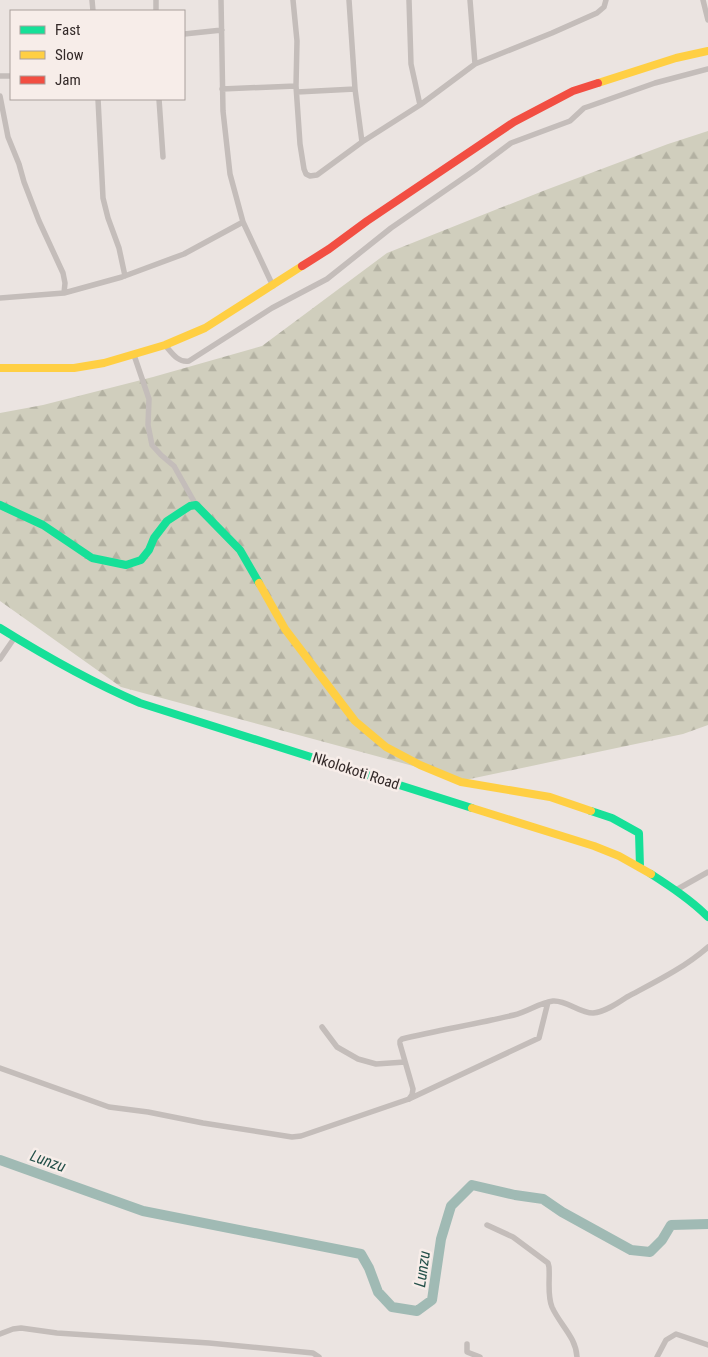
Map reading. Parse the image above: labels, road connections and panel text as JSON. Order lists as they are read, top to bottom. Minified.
{"streets":{"main road":["Nkolokoti Road"]},"water":["Lunzu"],"legend":["Fast","Slow","Jam"]}
